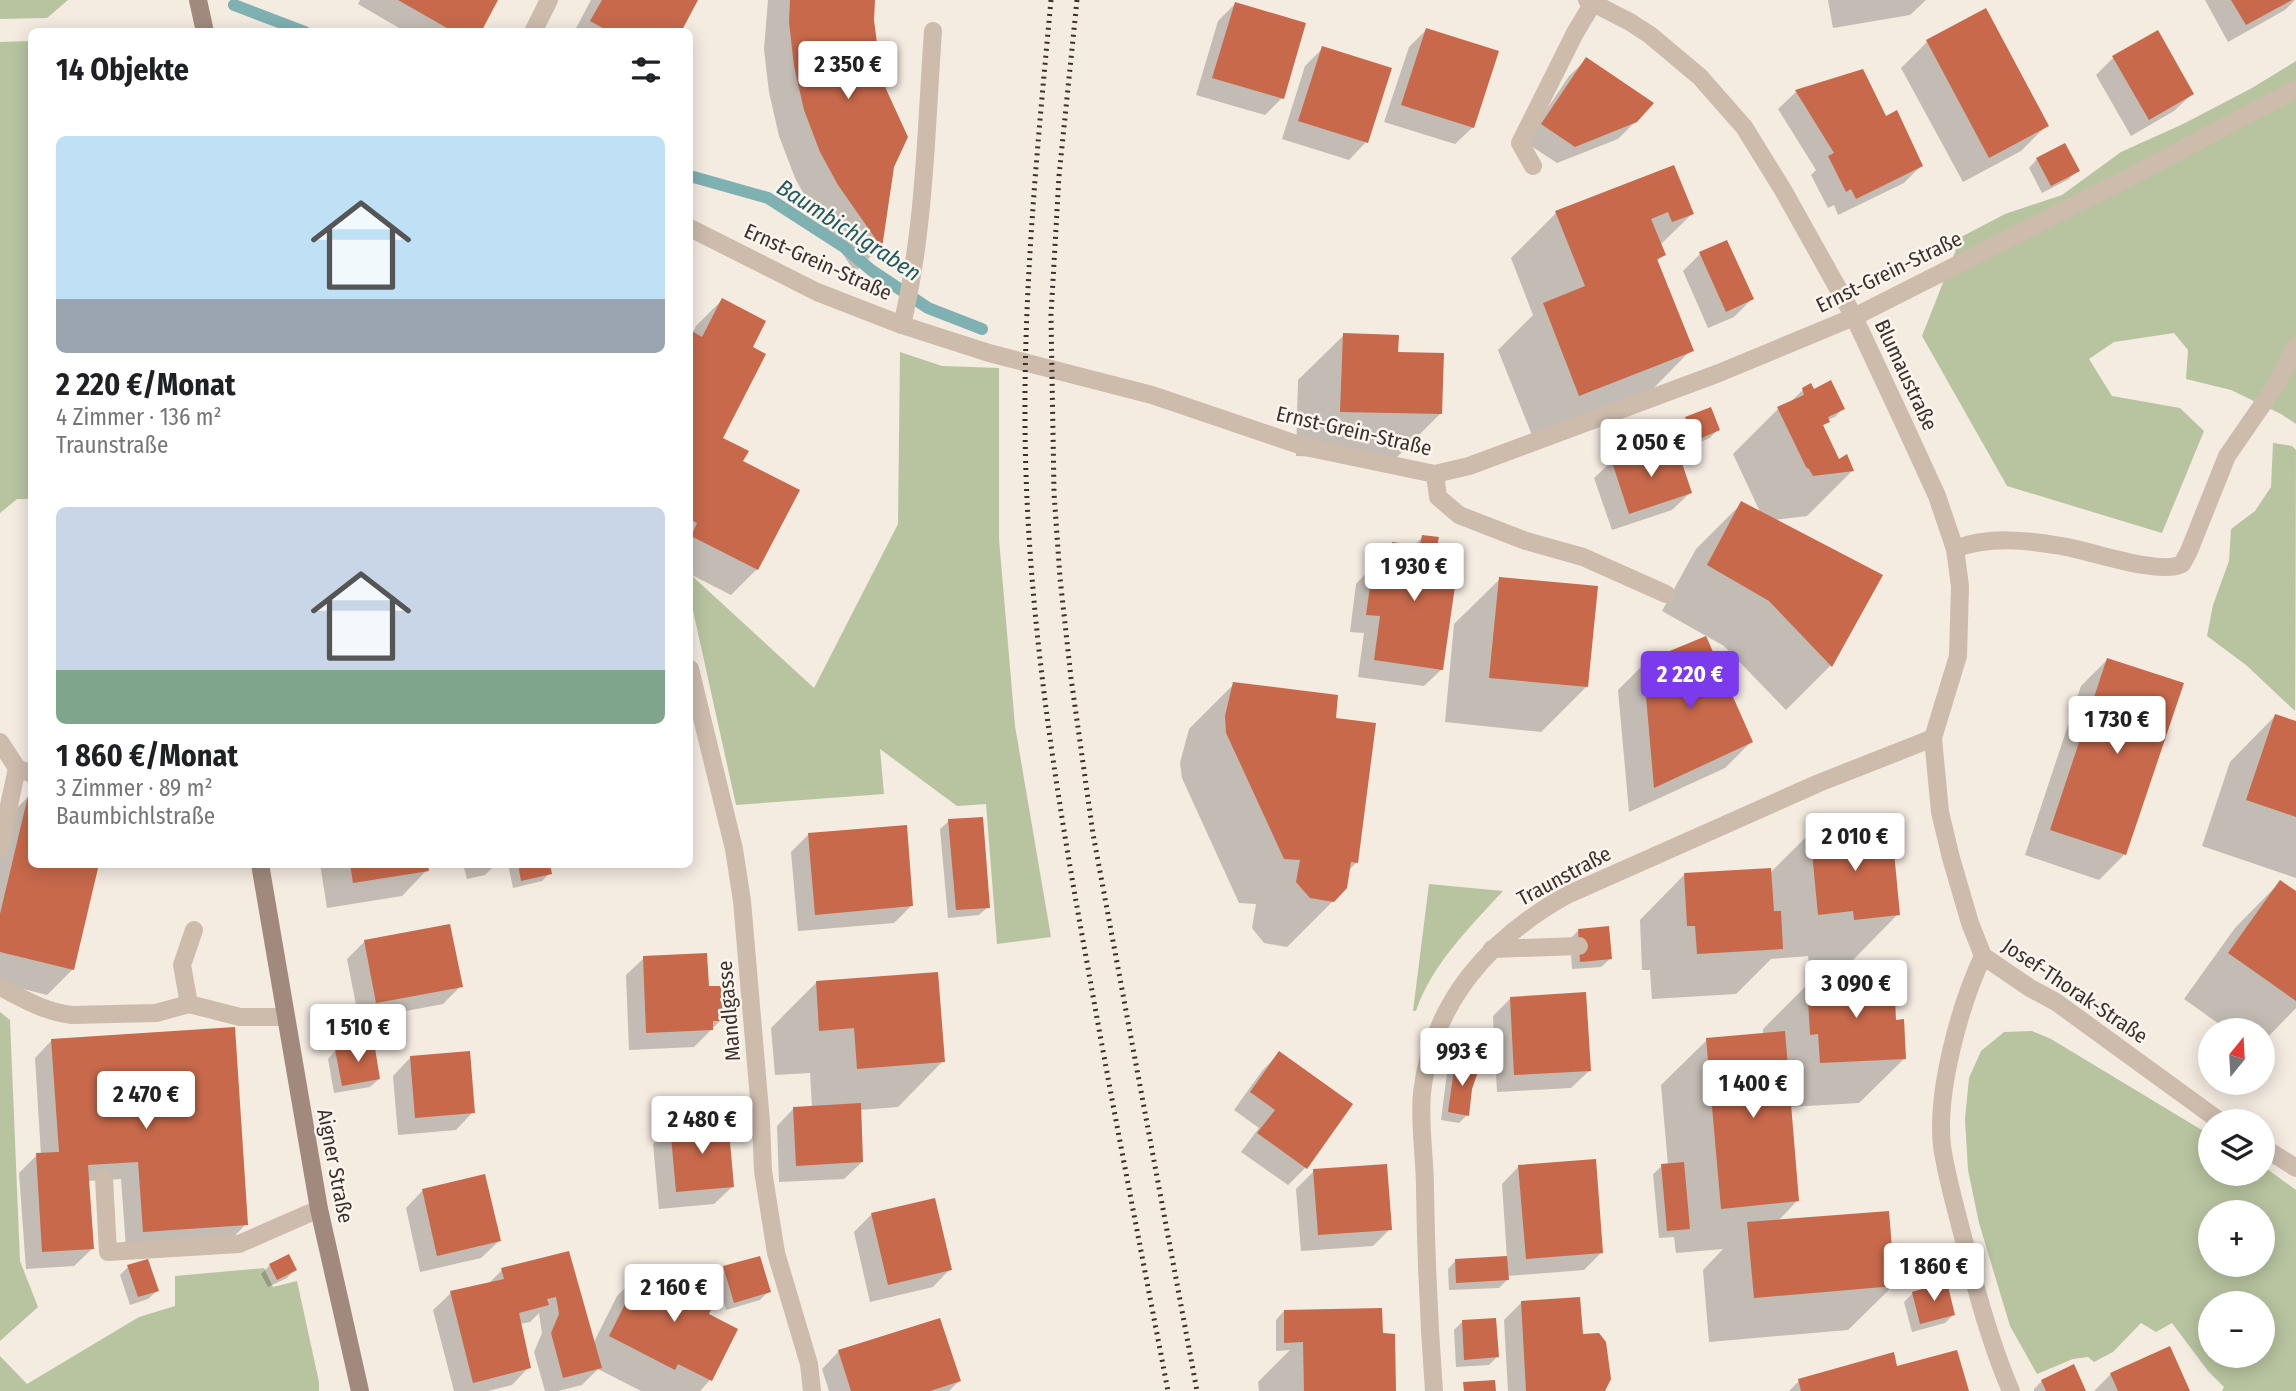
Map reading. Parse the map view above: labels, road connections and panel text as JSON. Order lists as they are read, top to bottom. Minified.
{"streets":{"main road":["Aigner Straße"],"street":["Ernst-Grein-Straße","Blumaustraße","Traunstraße","Josef-Thorak-Straße","Mandlgasse"]},"crossings":[["Ernst-Grein-Straße","Blumaustraße"],["Blumaustraße","Traunstraße"],["Blumaustraße","Josef-Thorak-Straße"],["Traunstraße","Josef-Thorak-Straße"]],"water":["Baumbichlgraben"],"north":"top","page":{"heading":"14 Objekte","price":["2 350 €","2 050 €","1 930 €","2 220 €","1 730 €","2 010 €","3 090 €","1 510 €","993 €","1 400 €","2 470 €","2 480 €","1 860 €","2 160 €"],"list":[{"name":"2 220 €/Monat","note":"4 Zimmer · 136 m² · Traunstraße"},{"name":"1 860 €/Monat","note":"3 Zimmer · 89 m² · Baumbichlstraße"}],"map_buttons":["+","−"]}}
